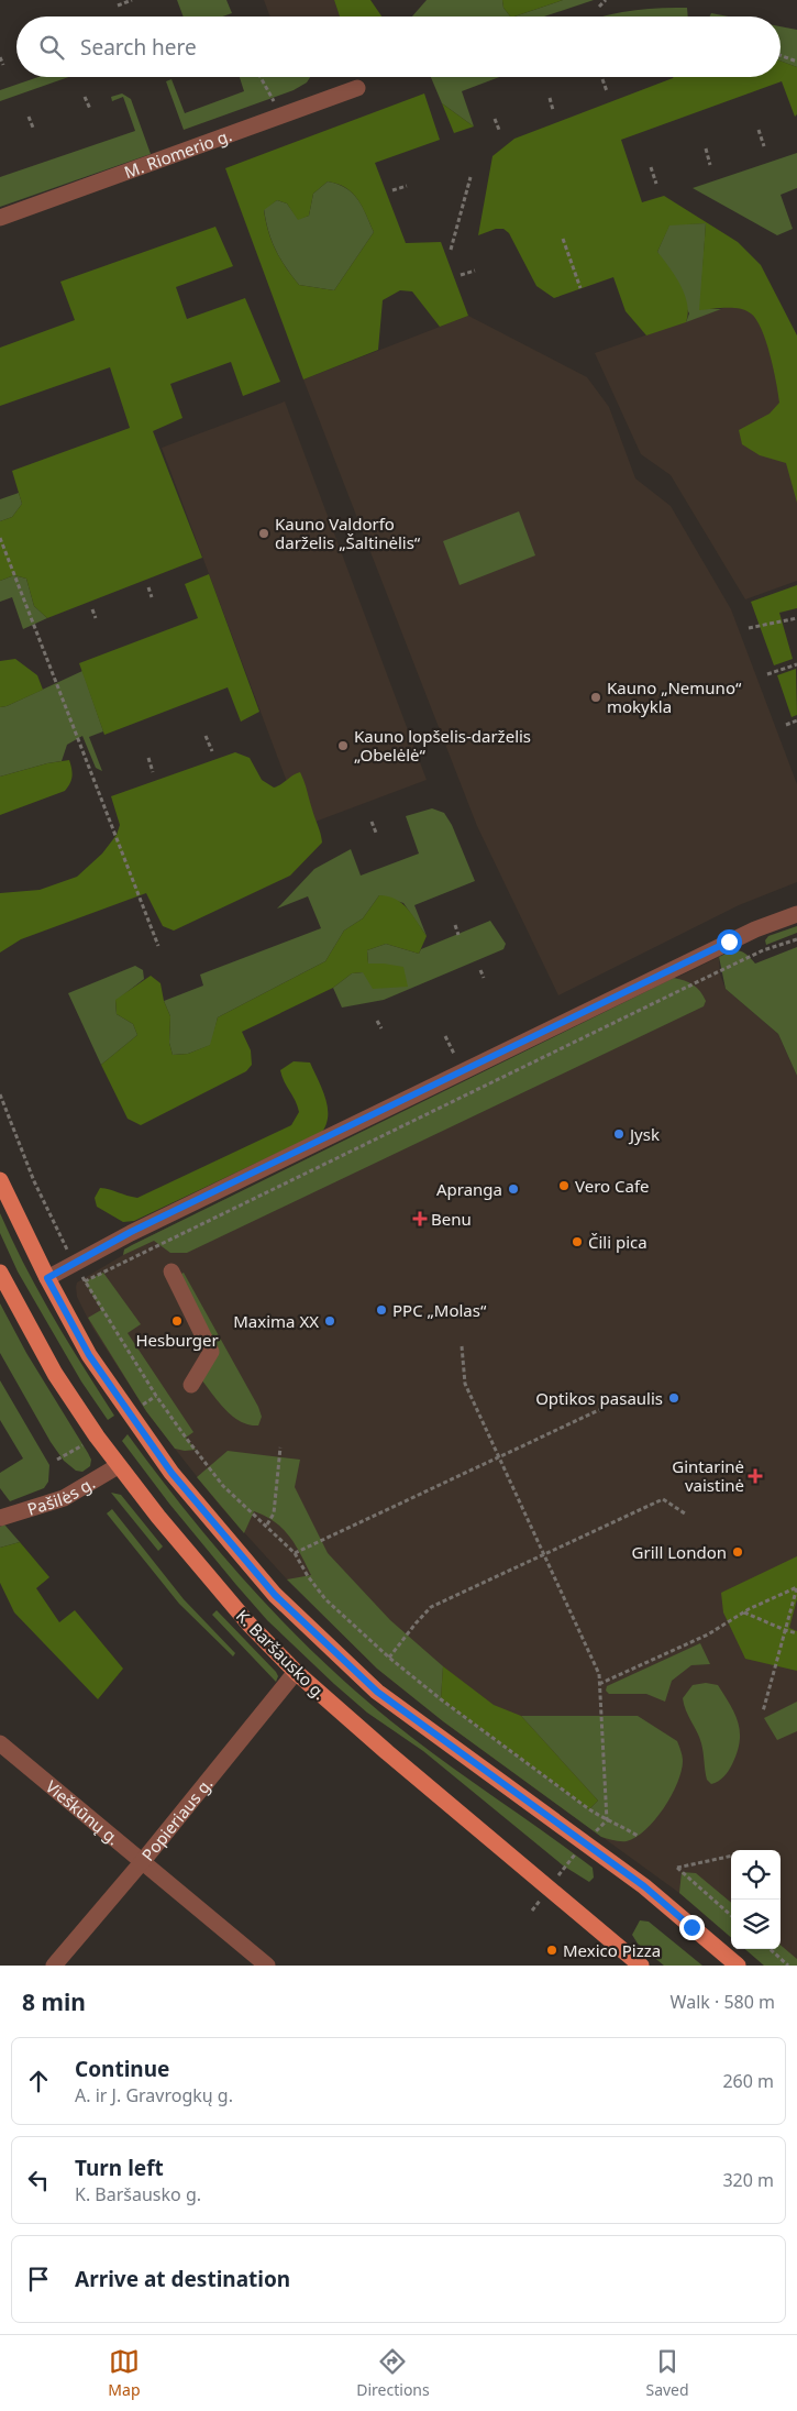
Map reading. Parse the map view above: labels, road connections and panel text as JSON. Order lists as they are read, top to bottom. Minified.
{"streets":{"main road":["K. Baršausko g."],"street":["M. Riomerio g.","Pašilės g.","Vieškūnų g.","Popieriaus g."]},"crossings":[["Pašilės g.","K. Baršausko g."],["K. Baršausko g.","Popieriaus g."],["Vieškūnų g.","Popieriaus g."]],"places":{"other":["Kauno Valdorfo darželis „Šaltinėlis“","Kauno „Nemuno“ mokykla","Kauno lopšelis-darželis „Obelėlė“","Jysk","Vero Cafe","Apranga","Čili pica","PPC „Molas“","Hesburger","Maxima XX","Optikos pasaulis","Grill London","Mexico Pizza"],"health":["Benu","Gintarinė vaistinė"]},"page":{"search":"Search here","heading":["8 min","Walk · 580 m"],"list":[["Continue","A. ir J. Gravrogkų g.","260 m"],["Turn left","K. Baršausko g.","320 m"],"Arrive at destination"],"nav":["Map","Directions","Saved"]}}
